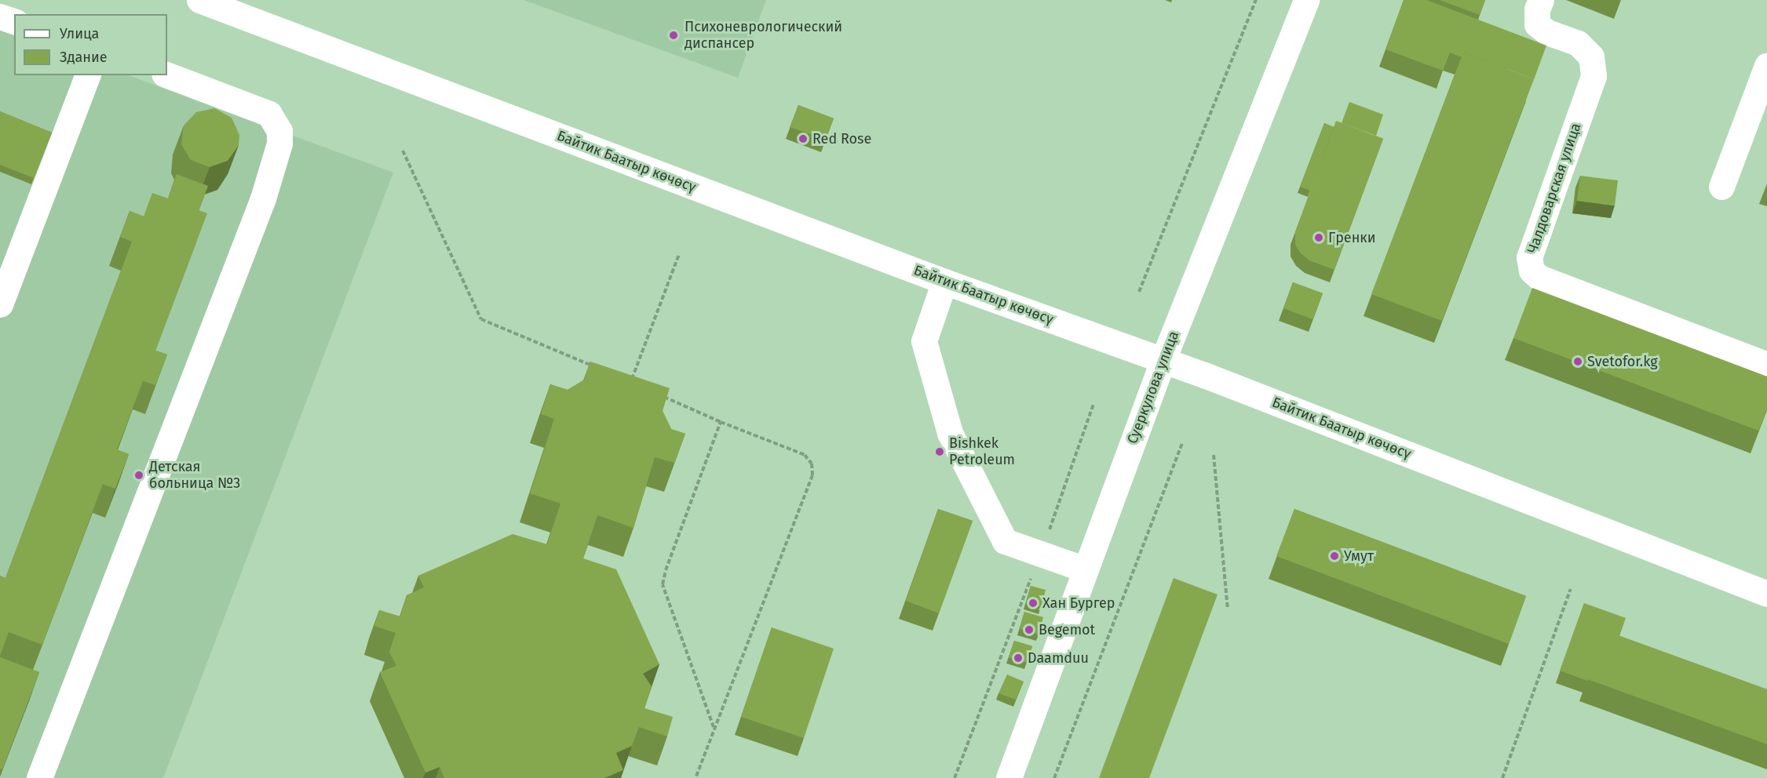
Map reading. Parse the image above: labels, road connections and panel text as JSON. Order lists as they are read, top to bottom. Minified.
{"streets":{"main road":["Байтик Баатыр көчөсү","Чалдоварская улица","Суеркулова улица"]},"crossings":[["Байтик Баатыр көчөсү","Суеркулова улица"]],"places":["Психоневрологический диспансер","Red Rose","Гренки","Svetofor.kg","Bishkek Petroleum","Детская больница №3","Умут","Хан Бургер","Begemot","Daamduu"],"legend":["Улица","Здание"]}
